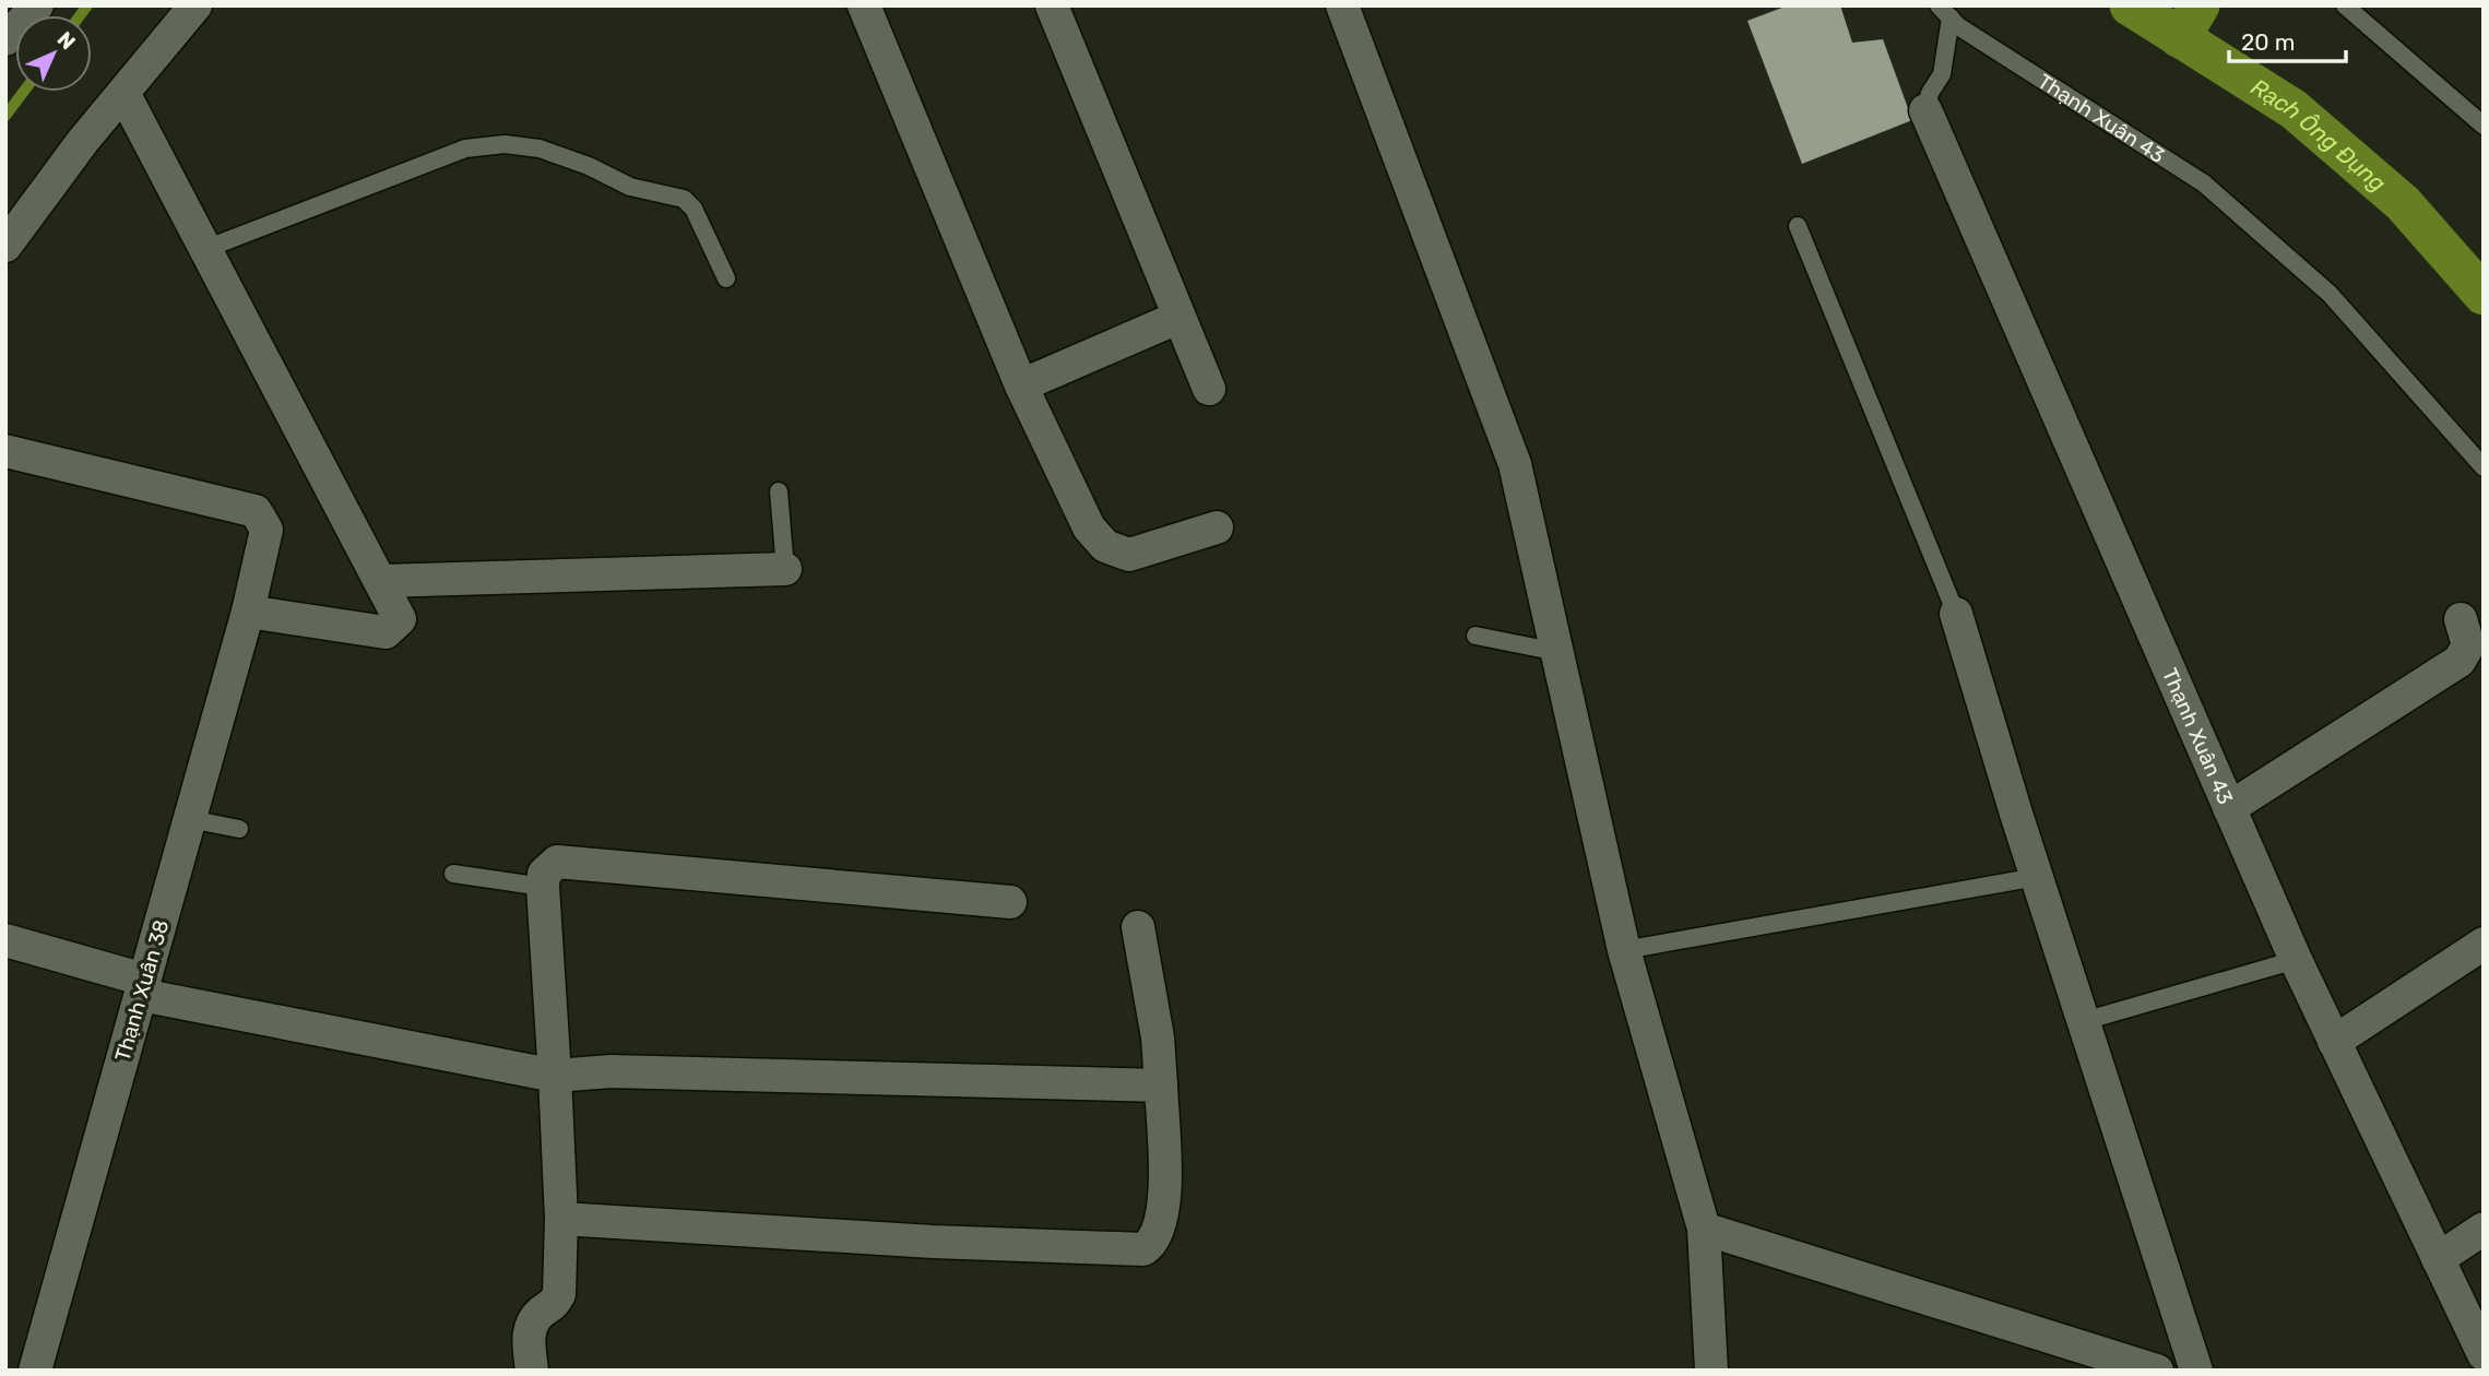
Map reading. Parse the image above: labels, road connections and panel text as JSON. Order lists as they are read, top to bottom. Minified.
{"streets":{"street":["Thạnh Xuân 43","Thạnh Xuân 38"]},"water":["Rạch Ông Đụng"],"scale_bar":"20 m","north":"top right"}
